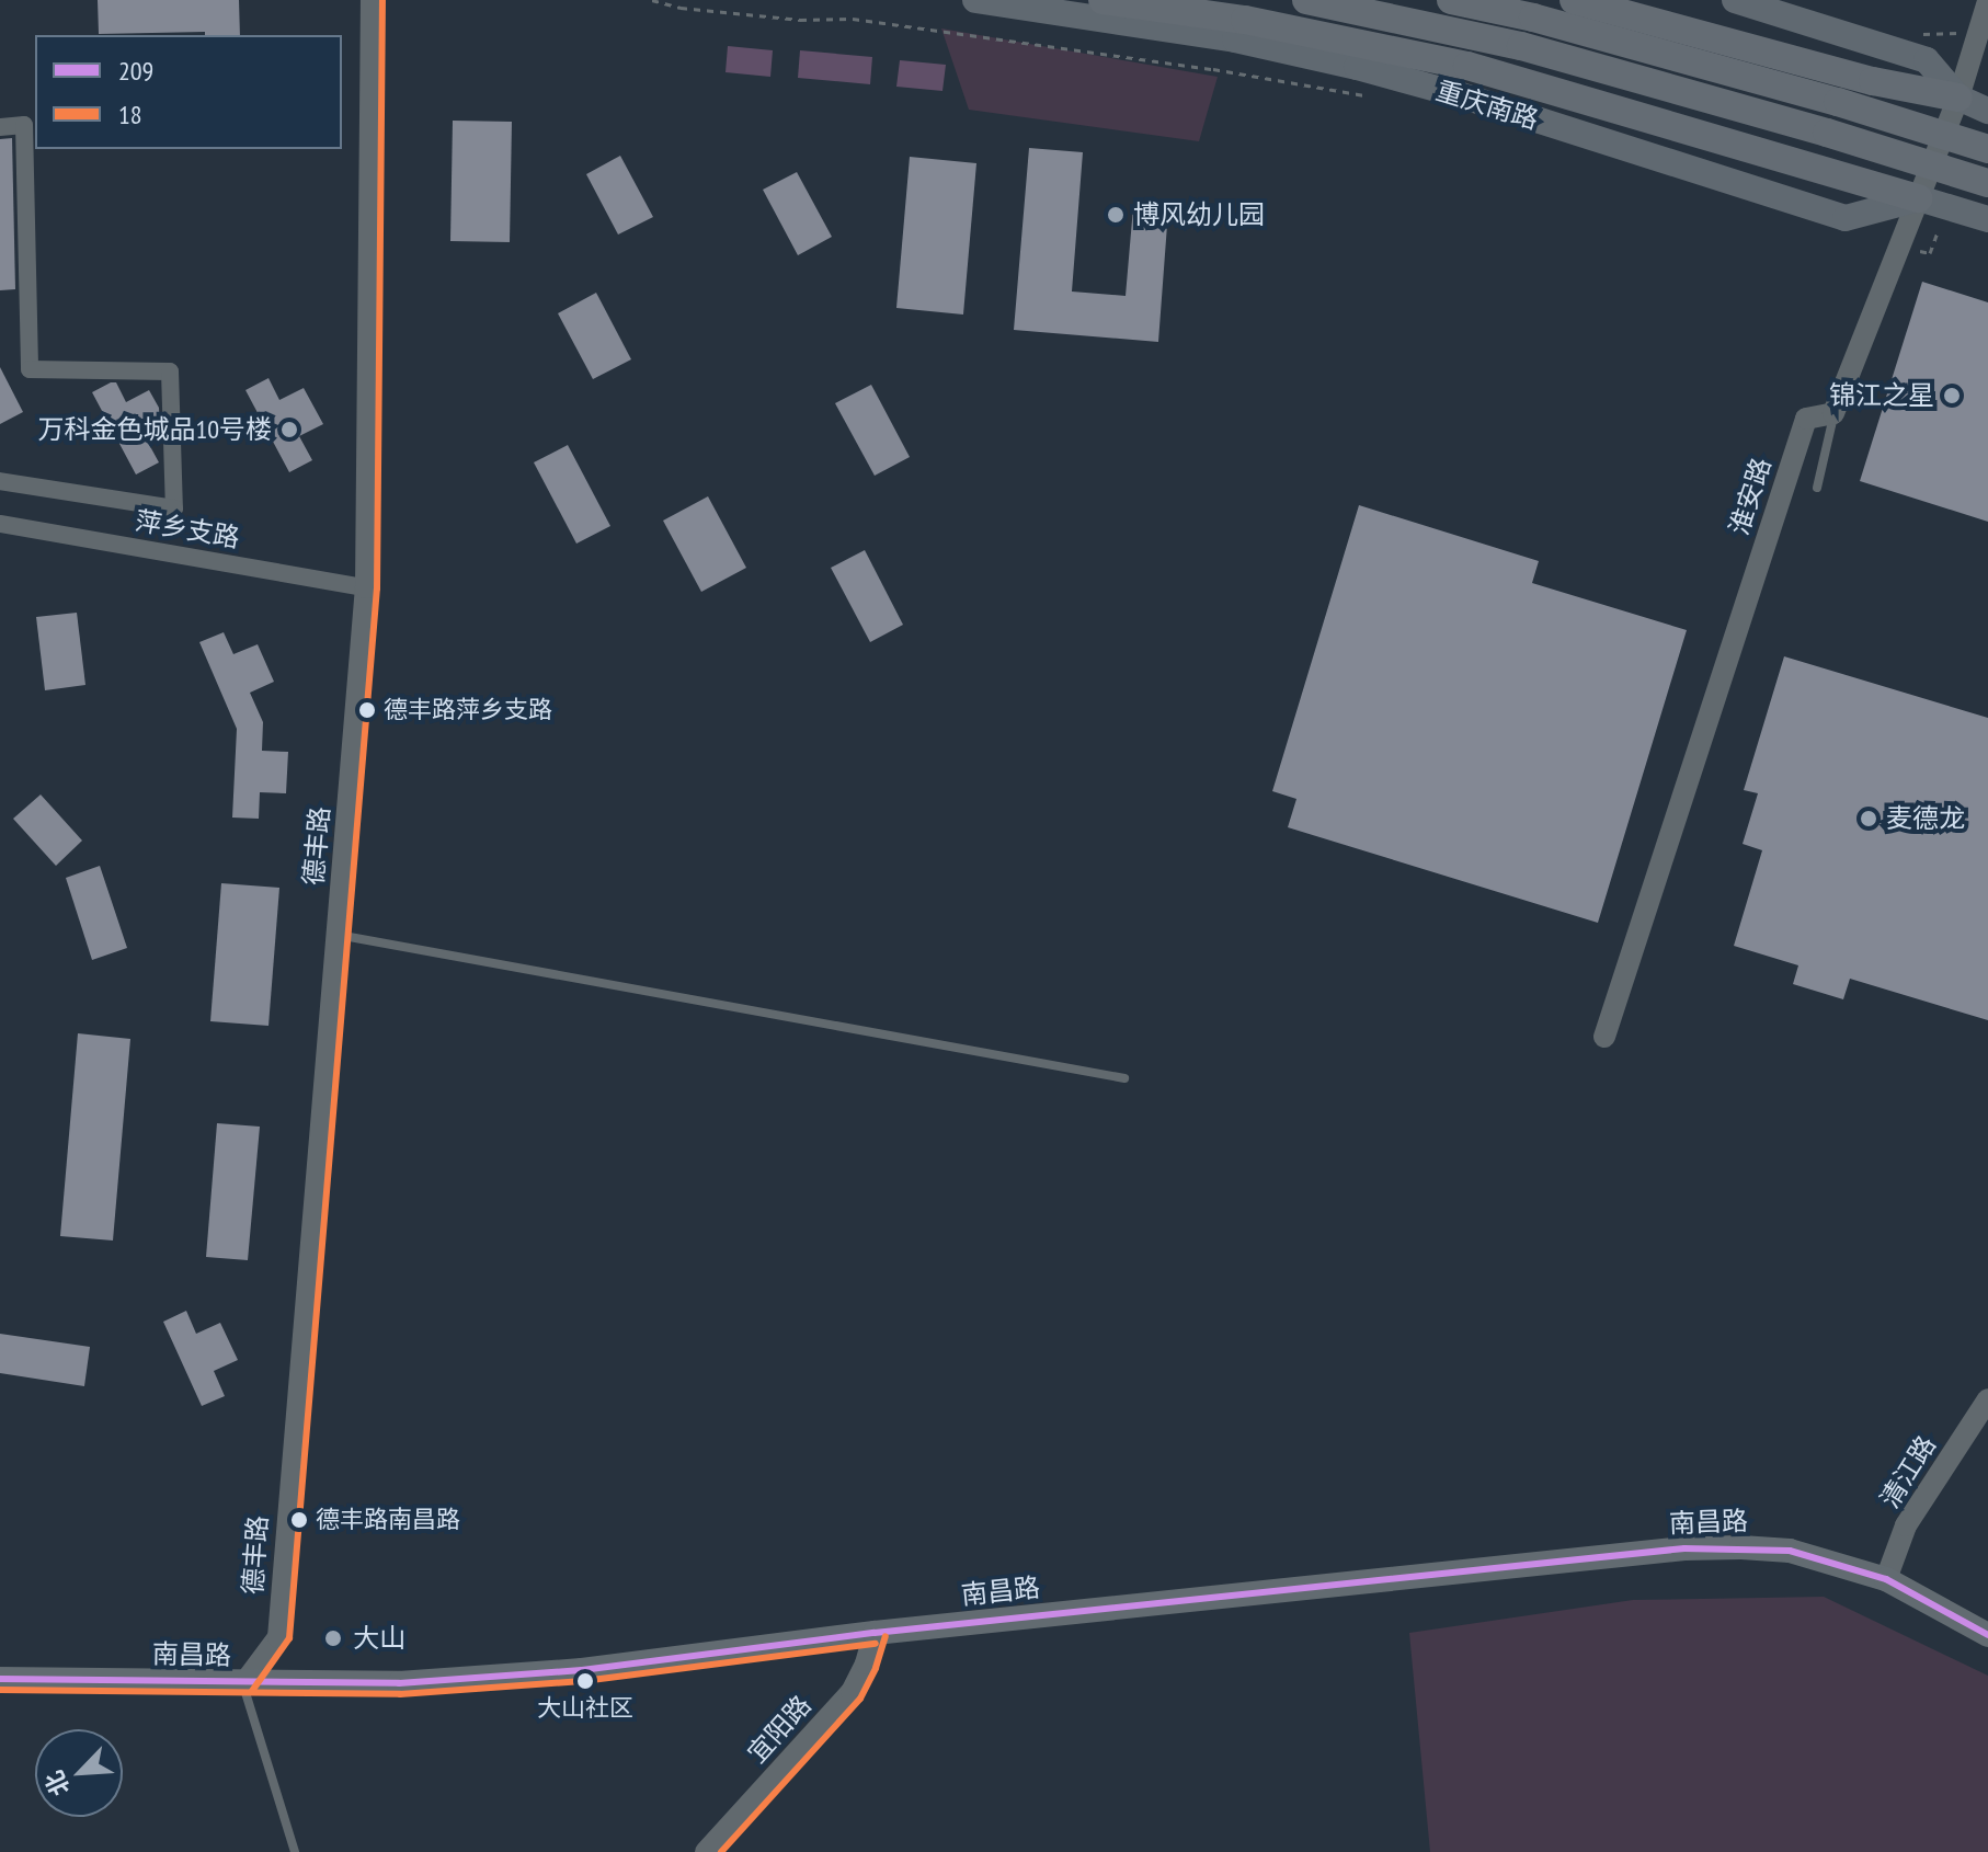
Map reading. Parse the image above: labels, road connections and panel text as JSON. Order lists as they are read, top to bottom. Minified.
{"streets":{"main road":["重庆南路","南昌路"],"street":["淮安路","萍乡支路","德丰路","清江路","宜阳路"]},"crossings":[["萍乡支路","德丰路"],["德丰路","南昌路"],["清江路","南昌路"],["南昌路","宜阳路"]],"places":["博风幼儿园","锦江之星","万科金色城品10号楼","德丰路萍乡支路","麦德龙","德丰路南昌路","大山","大山社区"],"lines":["transit line 18","transit line 209"],"legend":["209","18"],"north":"bottom left"}
